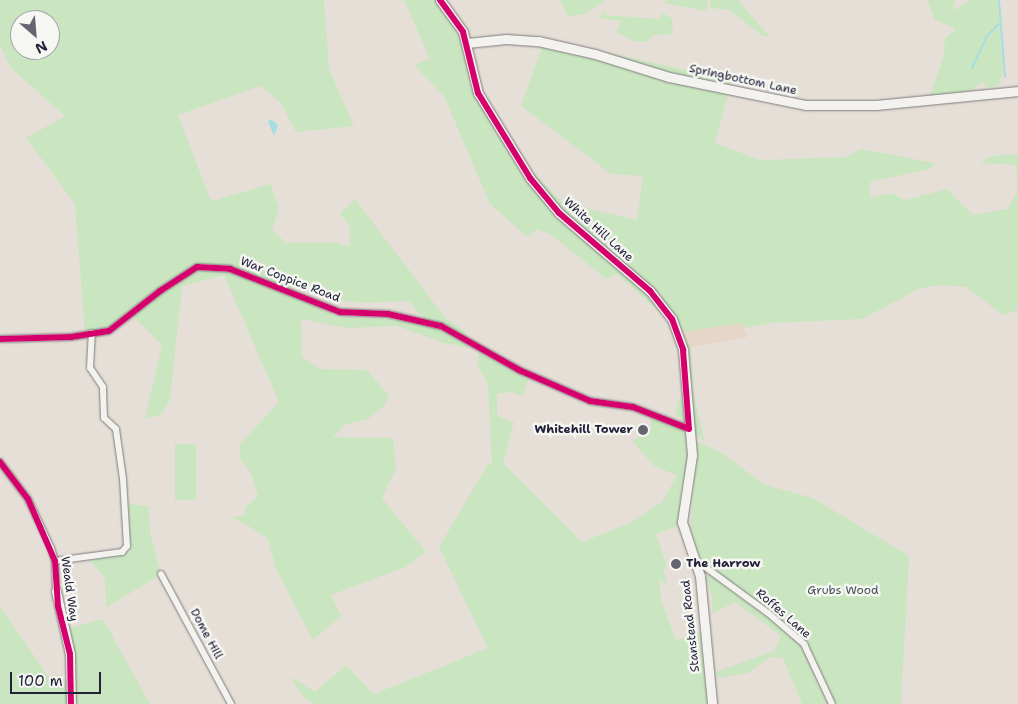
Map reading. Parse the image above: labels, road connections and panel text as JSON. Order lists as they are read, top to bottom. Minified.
{"streets":{"street":["Springbottom Lane","White Hill Lane","War Coppice Road","Weald Way","Roffes Lane","Stanstead Road","Dome Hill"]},"crossings":[["Springbottom Lane","White Hill Lane"],["White Hill Lane","War Coppice Road"],["White Hill Lane","Stanstead Road"],["War Coppice Road","Stanstead Road"],["Roffes Lane","Stanstead Road"]],"parks":["Grubs Wood"],"places":["Whitehill Tower","The Harrow"],"scale_bar":"100 m","north":"bottom right"}
